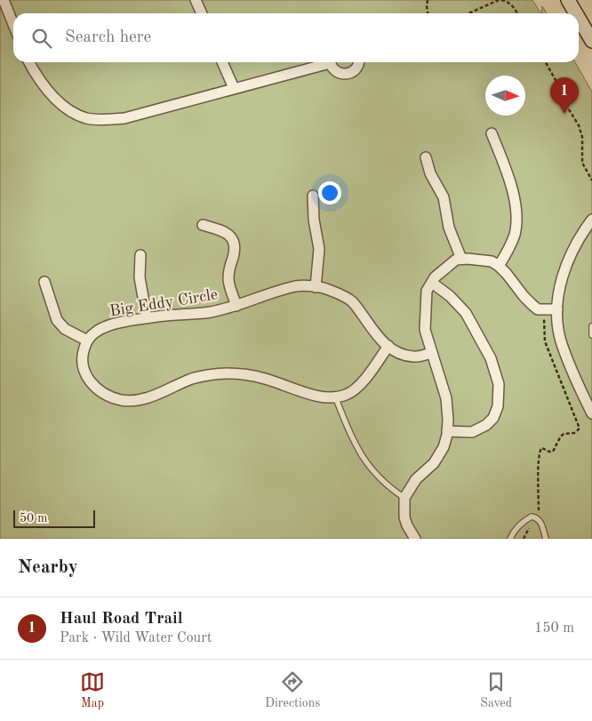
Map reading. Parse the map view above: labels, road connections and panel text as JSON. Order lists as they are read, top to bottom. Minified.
{"streets":{"street":["Big Eddy Circle"]},"scale_bar":"50 m","north":"right","page":{"search":"Search here","pins":"1","scale":"50 m","heading":"Nearby","list":[{"mark":"1","name":"Haul Road Trail","note":"Park · Wild Water Court","value":"150 m"}],"nav":["Map","Directions","Saved"]}}
